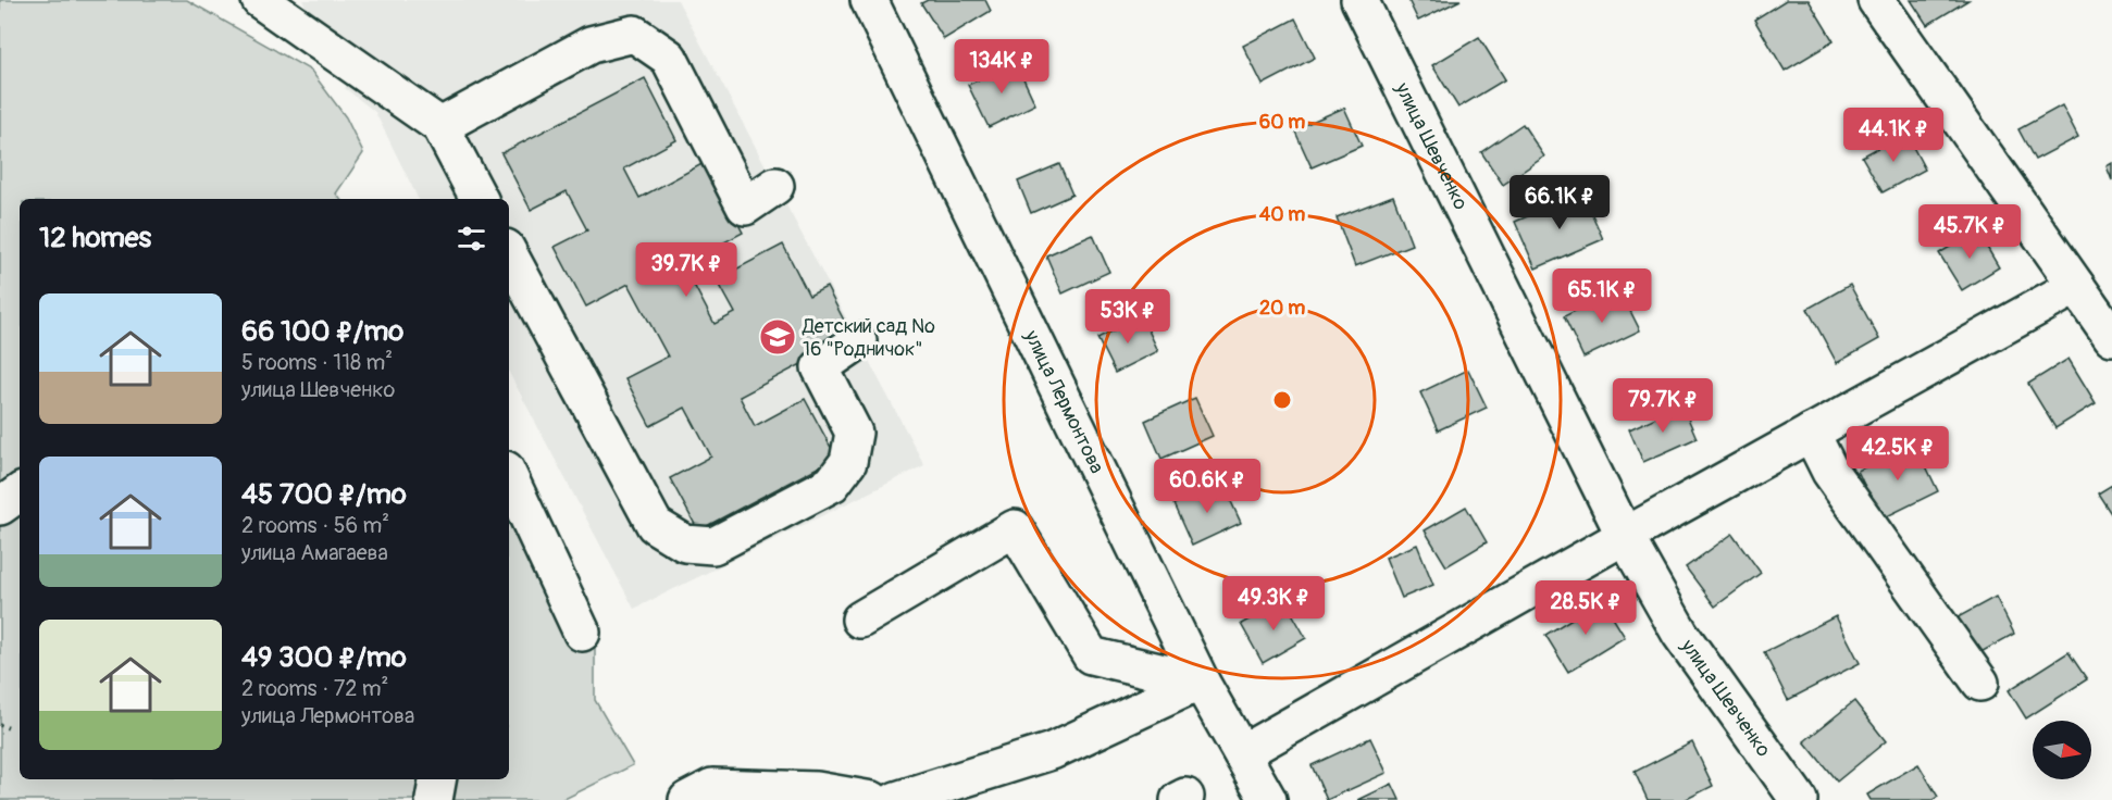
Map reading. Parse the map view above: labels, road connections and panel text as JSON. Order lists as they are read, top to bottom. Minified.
{"streets":{"street":["улица Шевченко","улица Лермонтова"]},"places":{"school or university":["Детский сад № 16 \"Родничок\""]},"north":"right","page":{"price":["134K ₽","44.1K ₽","66.1K ₽","45.7K ₽","39.7K ₽","65.1K ₽","53K ₽","79.7K ₽","42.5K ₽","60.6K ₽","49.3K ₽","28.5K ₽"],"heading":"12 homes","list":[{"name":"66 100 ₽/mo","note":"5 rooms · 118 m² · улица Шевченко"},{"name":"45 700 ₽/mo","note":"2 rooms · 56 m² · улица Амагаева"},{"name":"49 300 ₽/mo","note":"2 rooms · 72 m² · улица Лермонтова"}]},"rings":["60 m","40 m","20 m"]}
